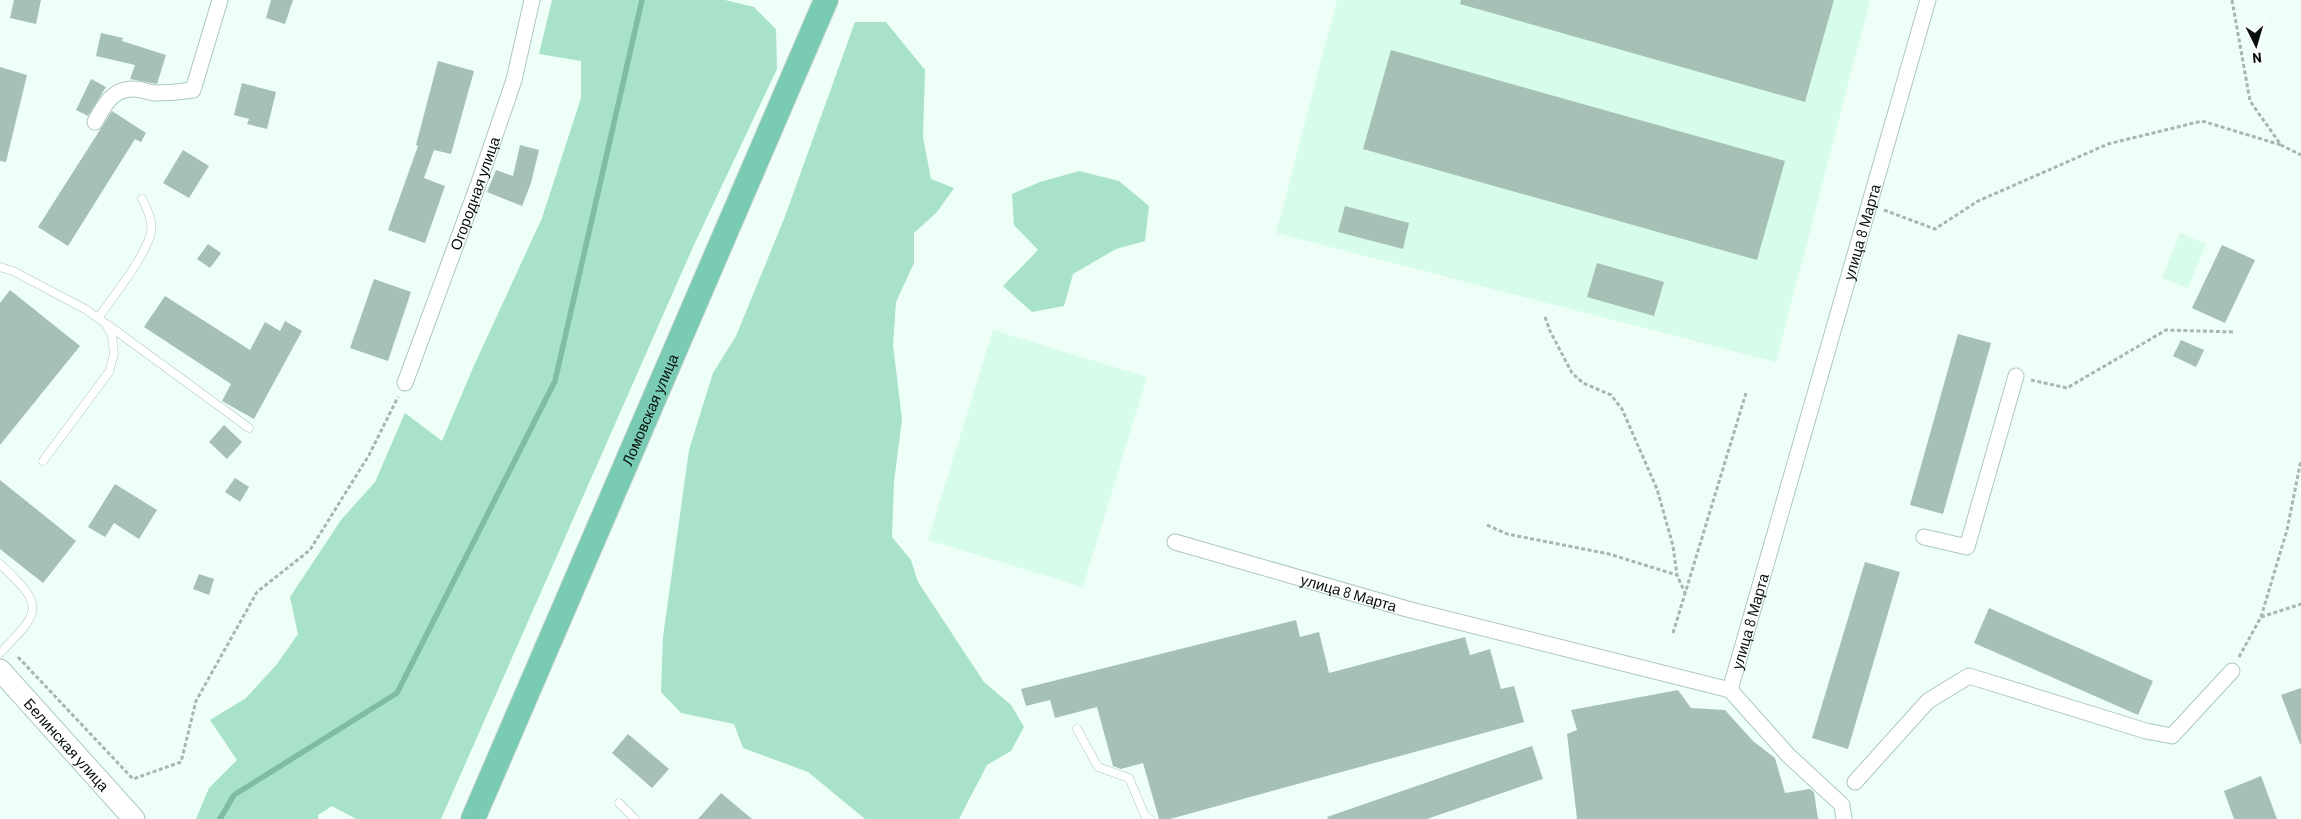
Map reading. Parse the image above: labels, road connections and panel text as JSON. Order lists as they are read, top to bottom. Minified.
{"streets":{"main road":["Ломовская улица","Белинская улица"],"street":["Огородная улица","улица 8 Марта"]},"north":"bottom"}
